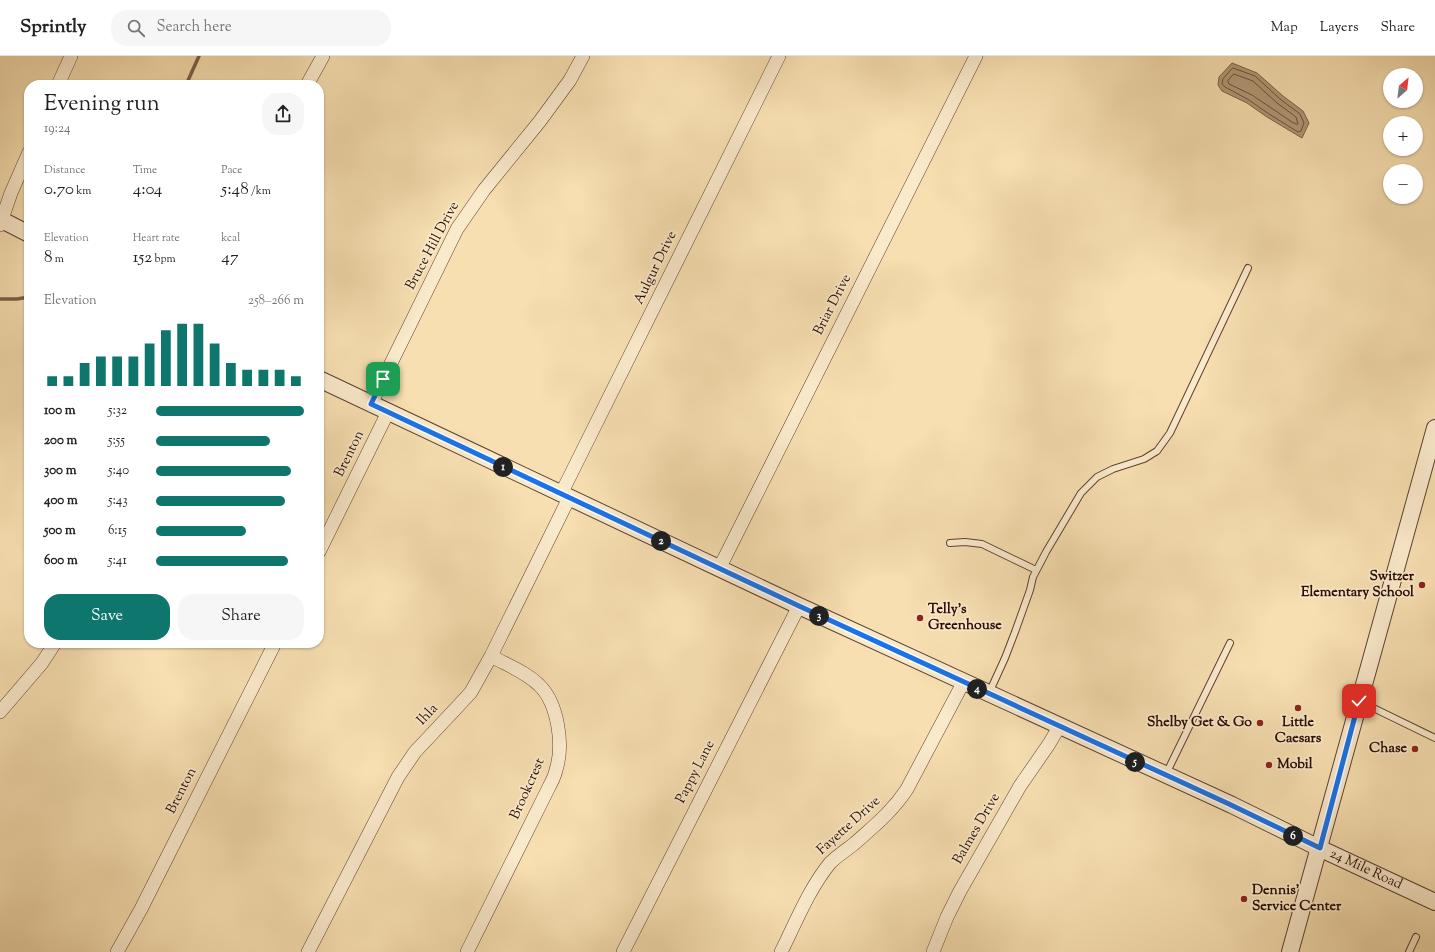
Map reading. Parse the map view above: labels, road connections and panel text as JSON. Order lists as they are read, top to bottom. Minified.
{"streets":{"street":["Bruce Hill Drive","Aulgur Drive","Briar Drive","Brenton","Ihla","Pappy Lane","Brookcrest","Fayette Drive","Balmes Drive","24 Mile Road"]},"crossings":[["Bruce Hill Drive","24 Mile Road"],["Aulgur Drive","Ihla"],["Aulgur Drive","24 Mile Road"],["Briar Drive","24 Mile Road"],["Brenton","24 Mile Road"],["Ihla","Brookcrest"],["Ihla","24 Mile Road"],["Pappy Lane","24 Mile Road"],["Fayette Drive","24 Mile Road"],["Balmes Drive","24 Mile Road"]],"places":["Switzer Elementary School","Telly's Greenhouse","Little Caesars","Shelby Get & Go","Chase","Mobil","Dennis' Service Center"],"north":"top right","page":{"header":"Sprintly","search":"Search here","nav":["Map","Layers","Share"],"map_buttons":["+","−"],"heading":["Evening run","19:24"],"stats":[["Distance","0.70 km"],["Time","4:04"],["Pace","5:48 /km"],["Elevation","8 m"],["Heart rate","152 bpm"],["kcal","47"]],"chart":["Elevation","258–266 m"],"list":[{"name":"100 m","note":"5:32"},{"name":"200 m","note":"5:55"},{"name":"300 m","note":"5:40"},{"name":"400 m","note":"5:43"},{"name":"500 m","note":"6:15"},{"name":"600 m","note":"5:41"}],"pins":["1","2","3","4","5","6"],"buttons":["Save","Share"]}}
